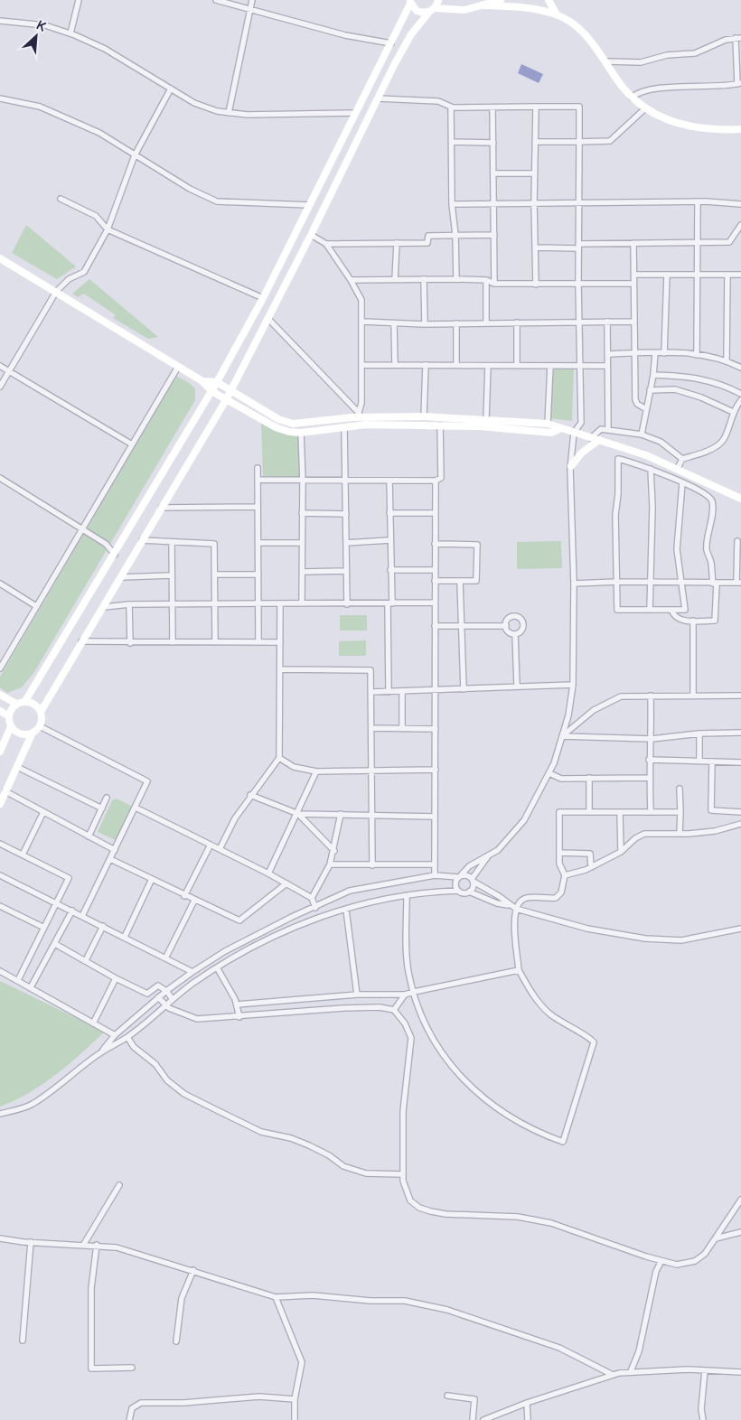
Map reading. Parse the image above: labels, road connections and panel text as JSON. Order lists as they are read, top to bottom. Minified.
{"north":"top right"}
